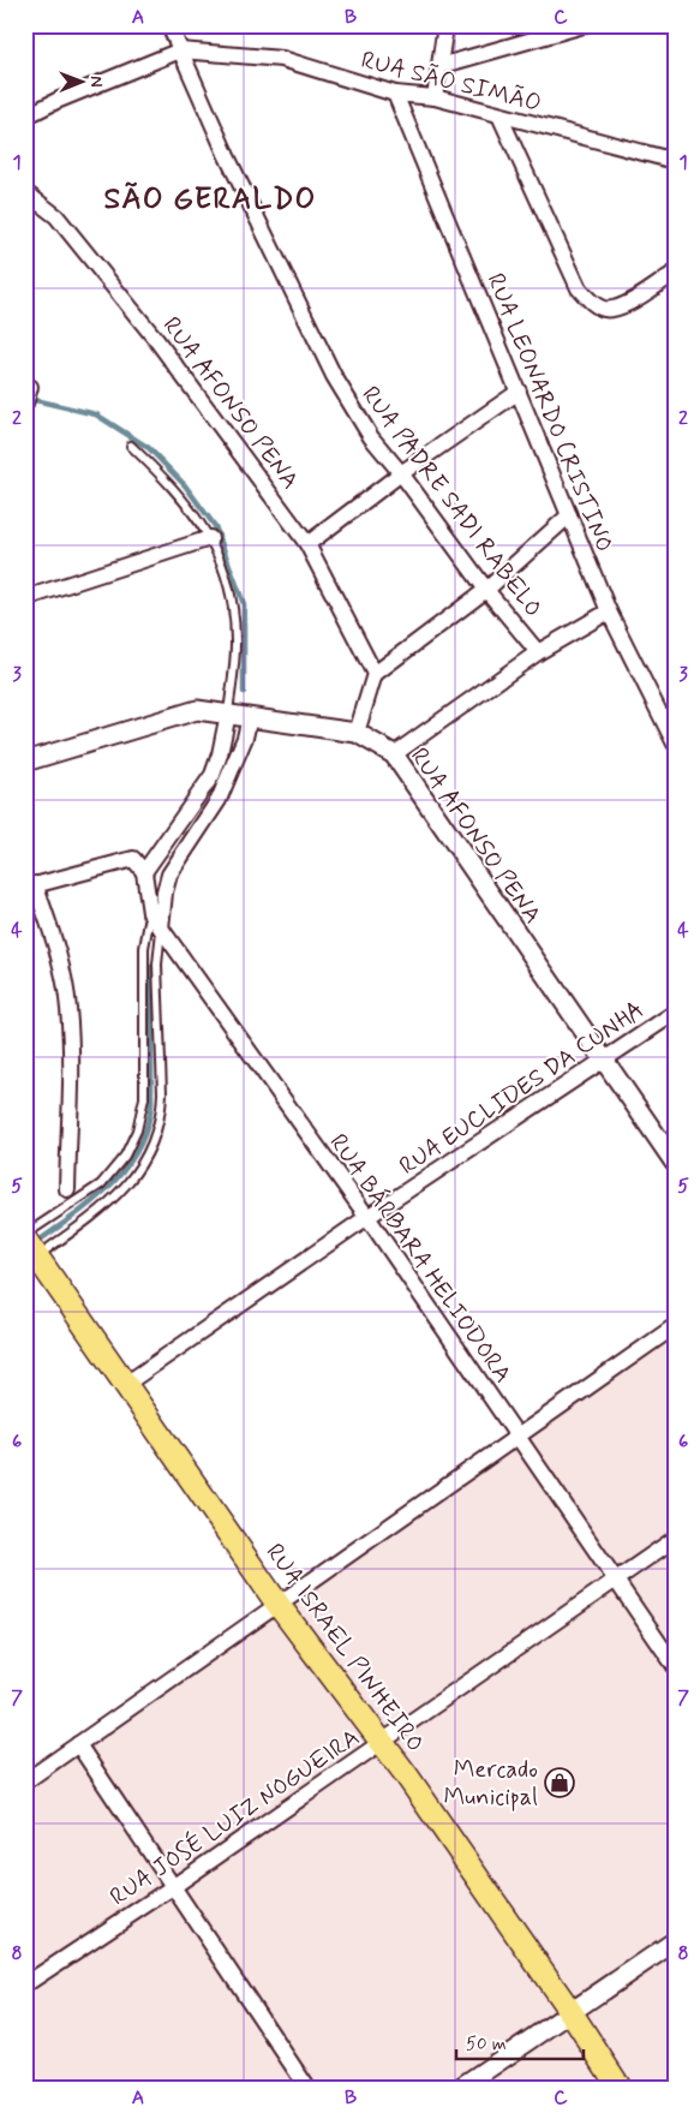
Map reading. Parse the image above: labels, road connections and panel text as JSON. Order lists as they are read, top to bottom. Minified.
{"streets":{"main road":["RUA ISRAEL PINHEIRO"],"street":["RUA SÃO SIMÃO","RUA AFONSO PENA","RUA LEONARDO CRISTINO","RUA PADRE SADI RABELO","RUA EUCLIDES DA CUNHA","RUA BÁRBARA HELIODORA","RUA JOSÉ LUIZ NOGUEIRA"]},"crossings":[["RUA SÃO SIMÃO","RUA LEONARDO CRISTINO"],["RUA SÃO SIMÃO","RUA PADRE SADI RABELO"],["RUA AFONSO PENA","RUA EUCLIDES DA CUNHA"],["RUA EUCLIDES DA CUNHA","RUA BÁRBARA HELIODORA"],["RUA EUCLIDES DA CUNHA","RUA ISRAEL PINHEIRO"],["RUA BÁRBARA HELIODORA","RUA JOSÉ LUIZ NOGUEIRA"],["RUA ISRAEL PINHEIRO","RUA JOSÉ LUIZ NOGUEIRA"]],"districts":["SÃO GERALDO"],"places":{"shop":["Mercado Municipal"]},"scale_bar":"50 m","north":"right","grid":{"columns":["A","B","C"],"rows":["1","2","3","4","5","6","7","8"]}}
